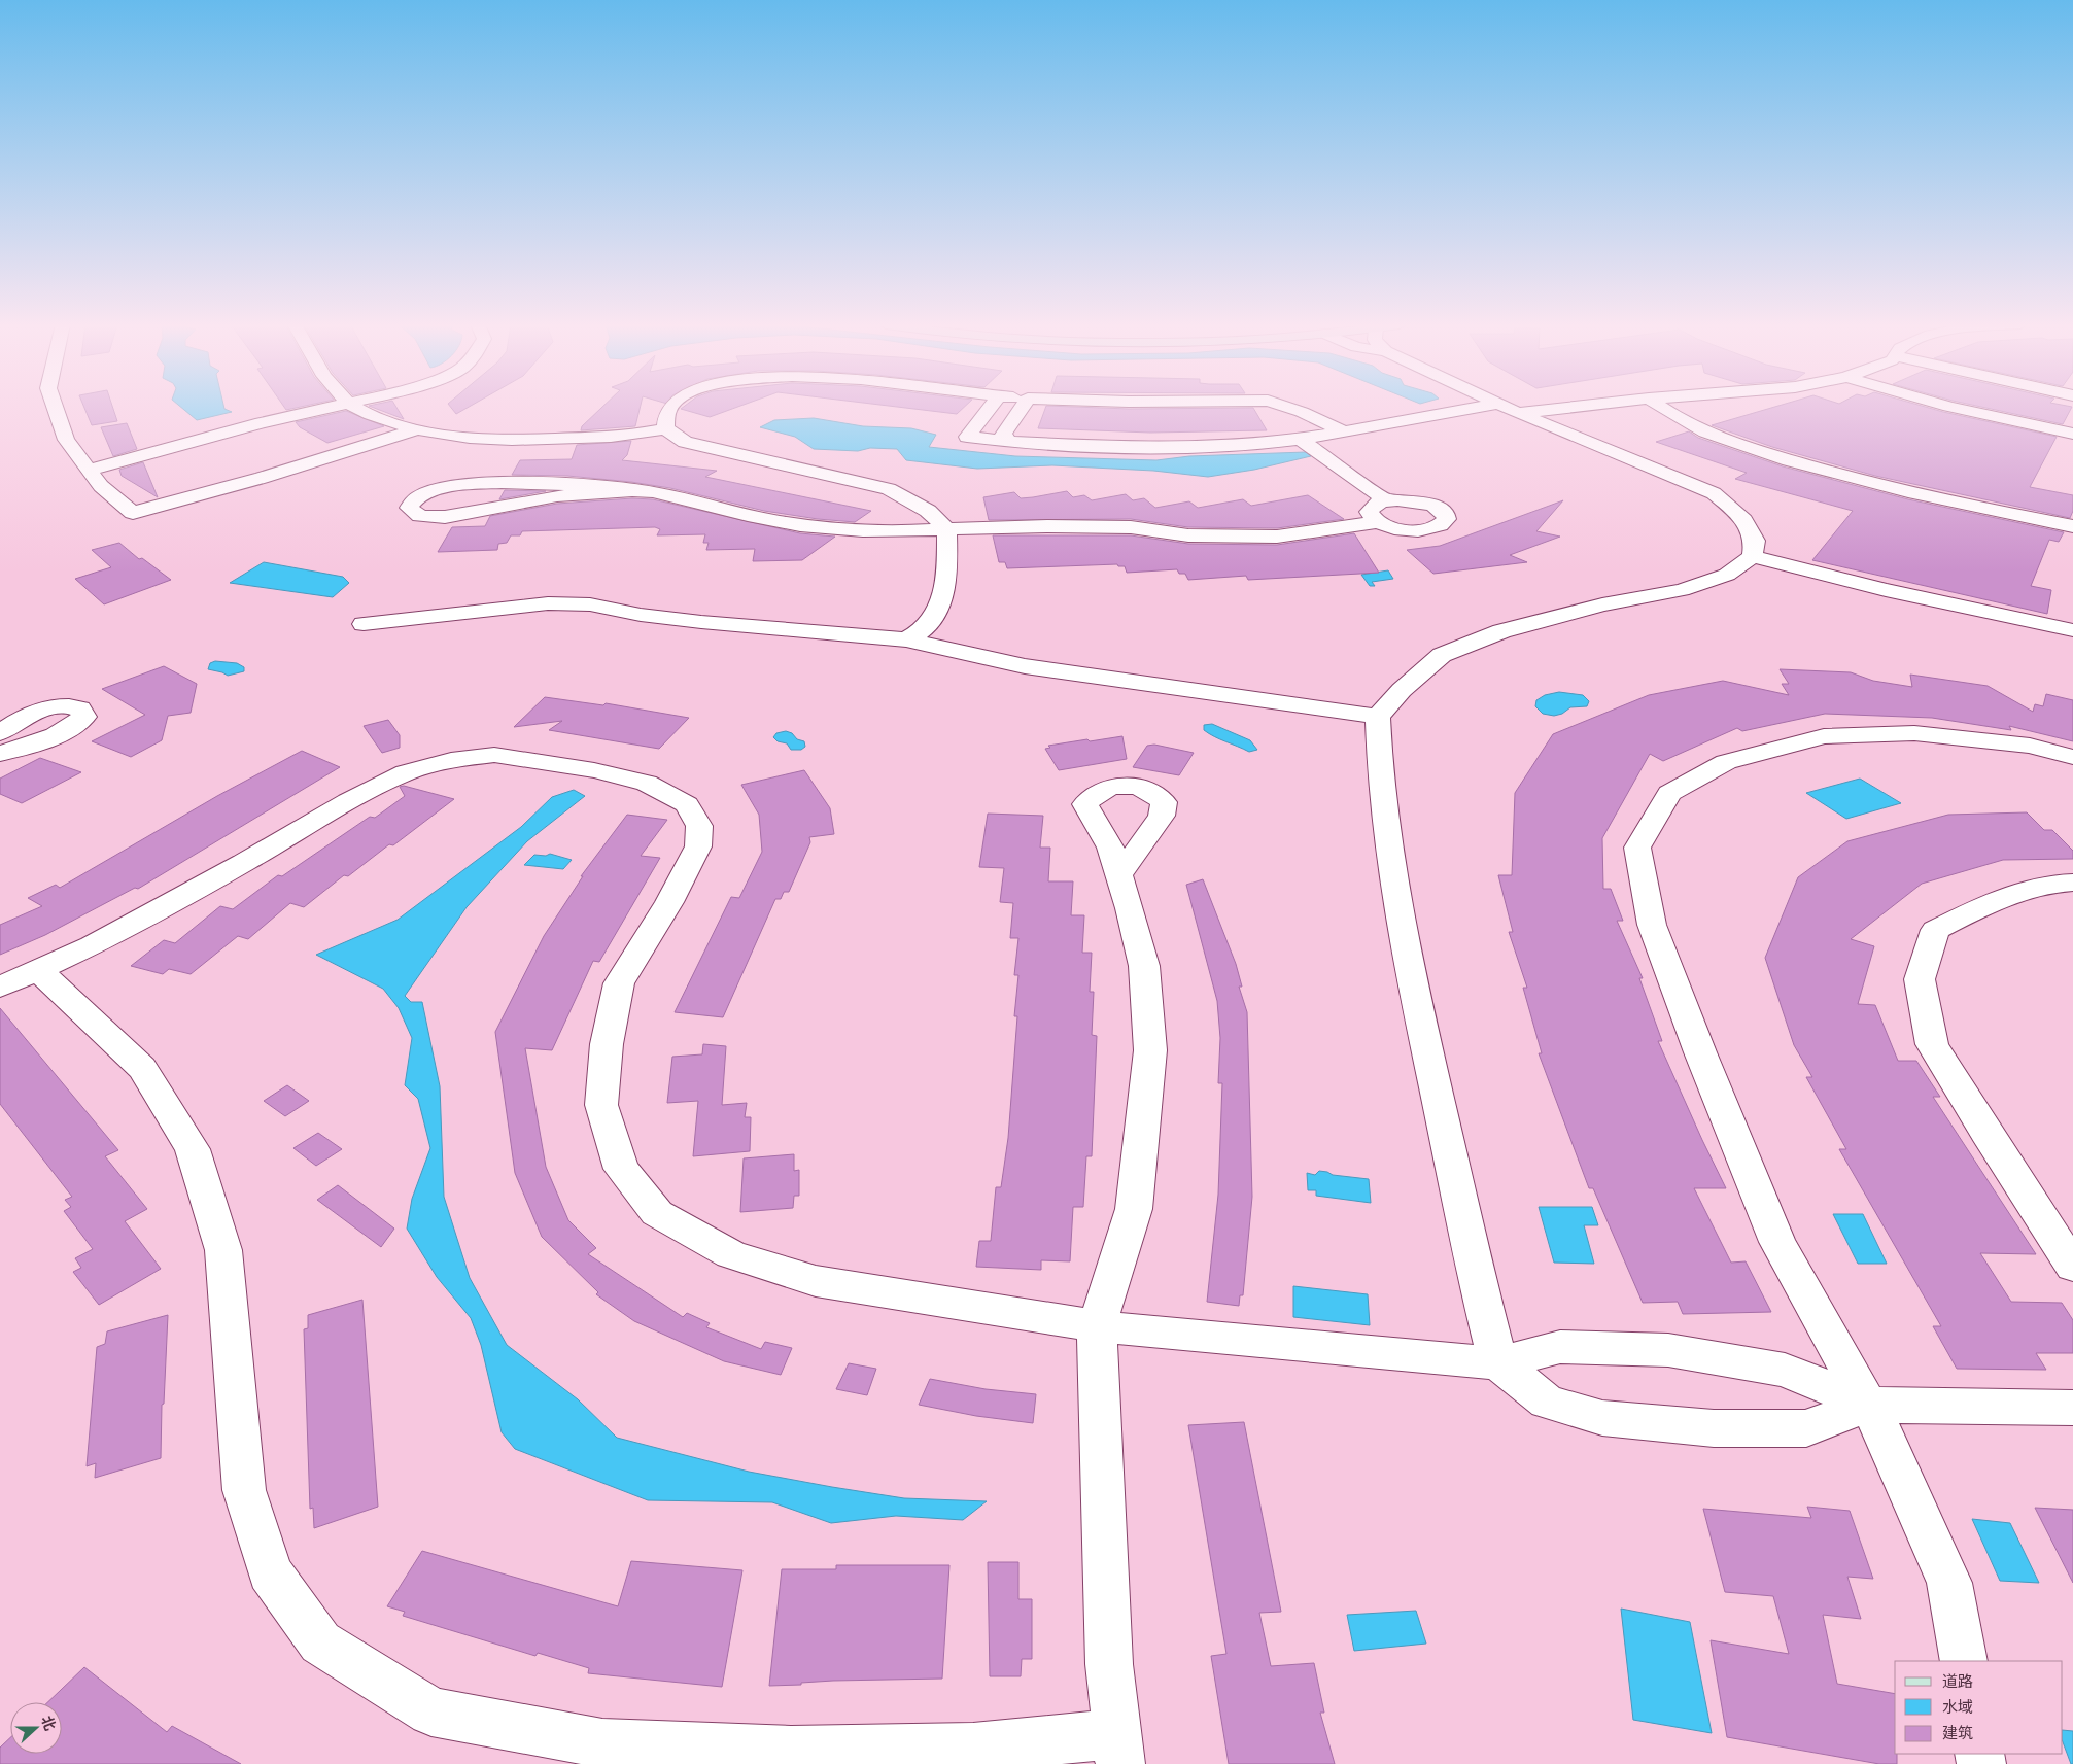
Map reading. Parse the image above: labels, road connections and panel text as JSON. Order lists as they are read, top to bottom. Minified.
{"legend":["道路","水域","建筑"],"north":"right"}
